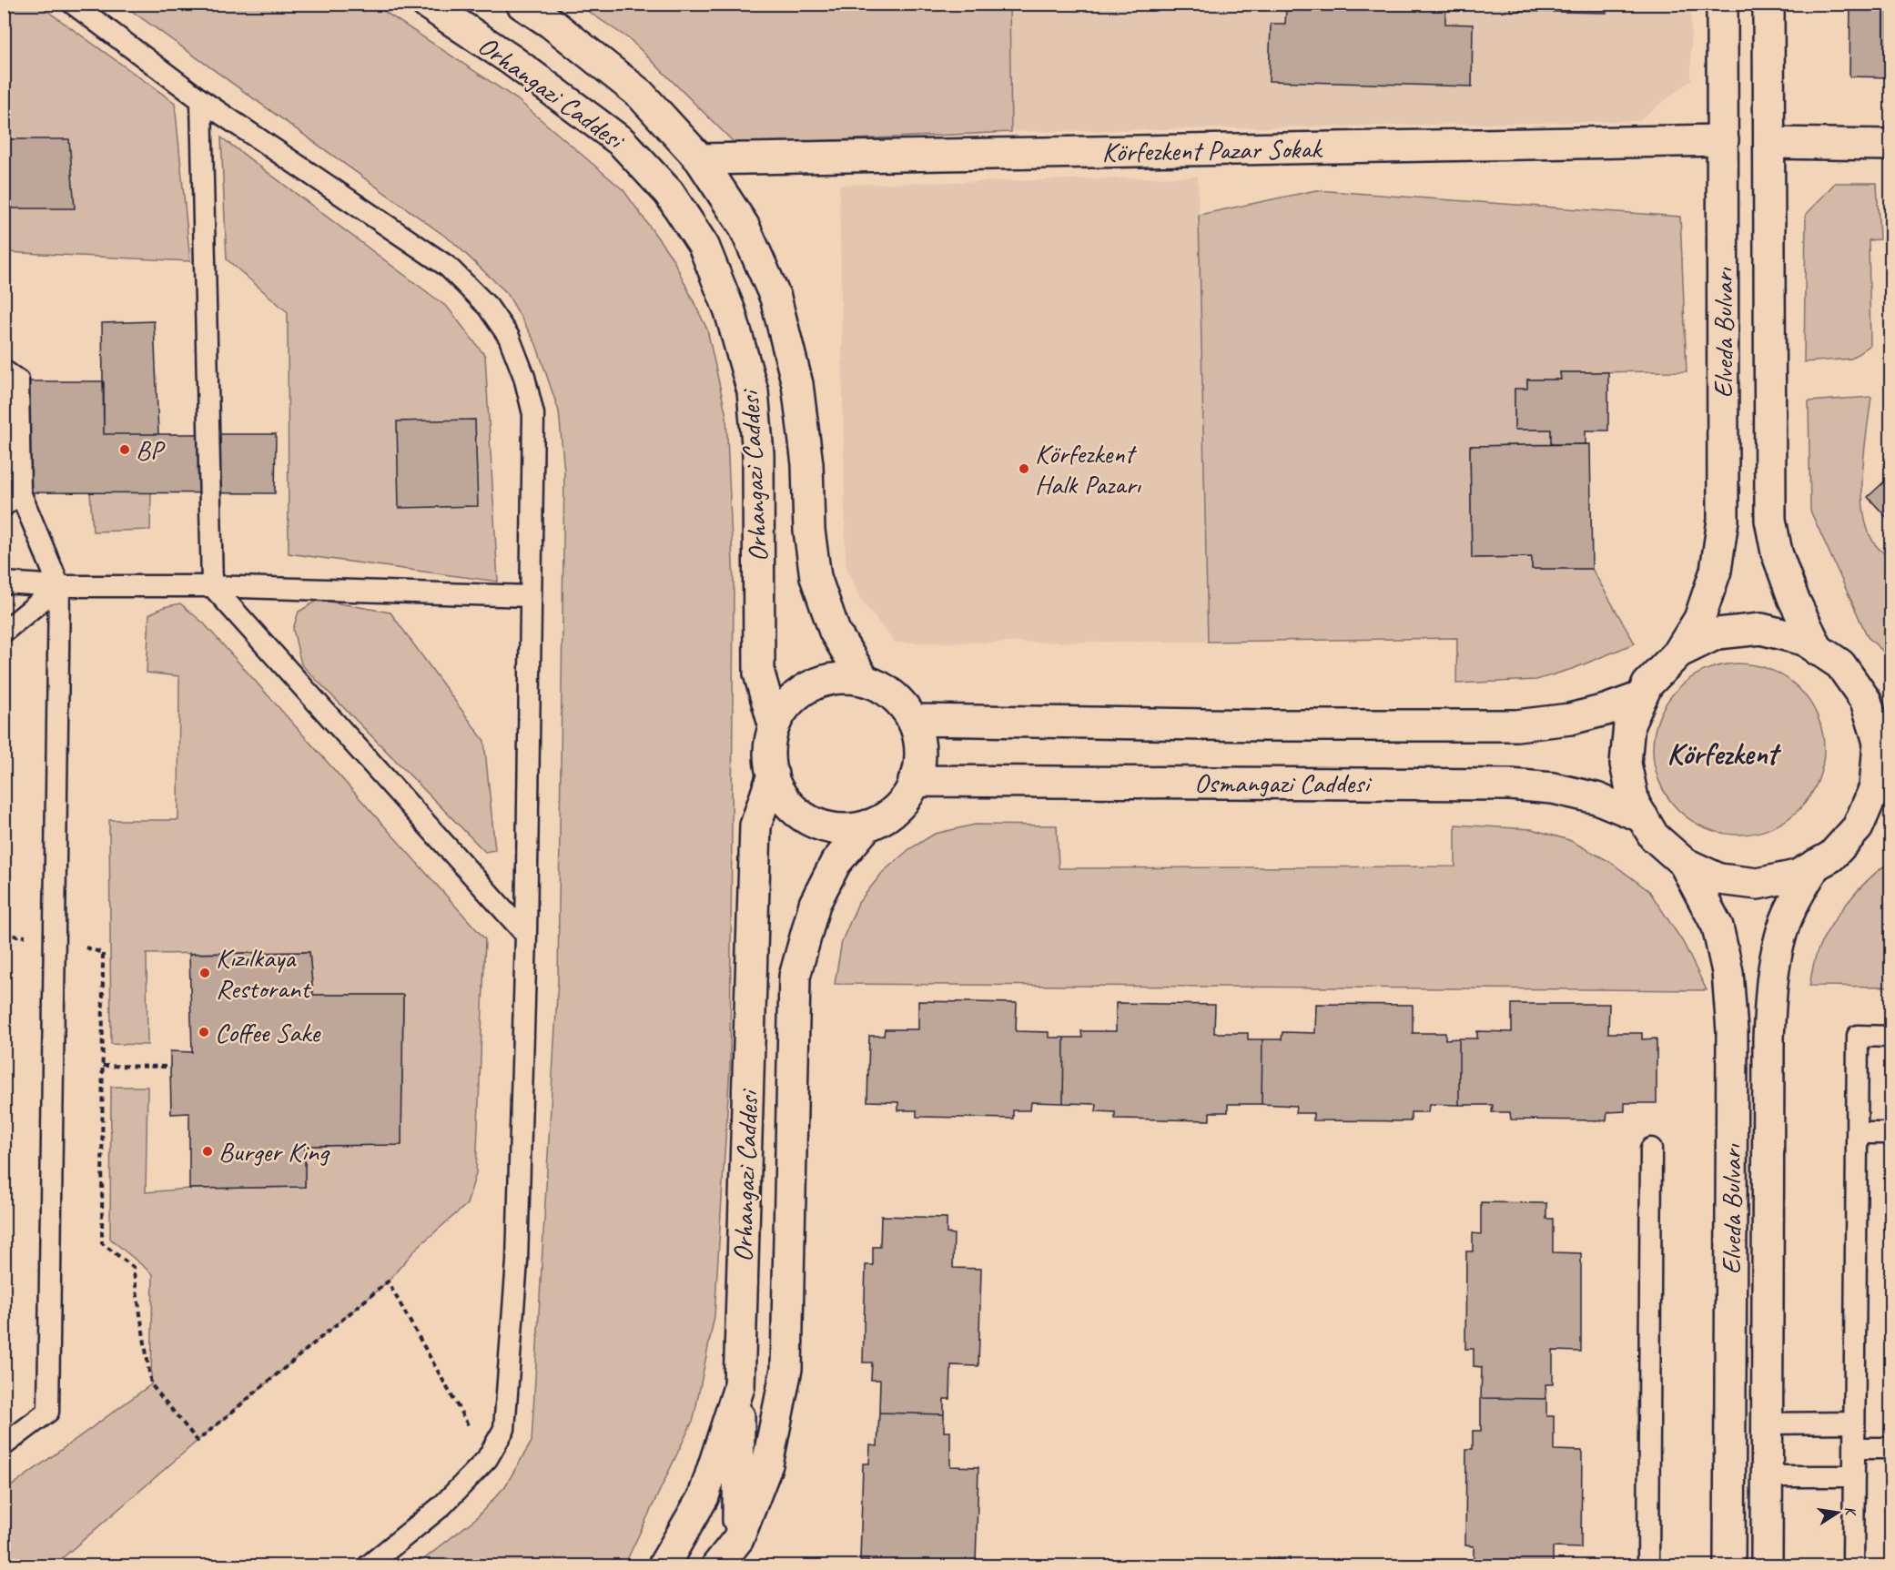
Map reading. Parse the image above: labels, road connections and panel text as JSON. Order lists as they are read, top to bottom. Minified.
{"streets":{"street":["Orhangazi Caddesi","Körfezkent Pazar Sokak","Elveda Bulvarı","Osmangazi Caddesi"]},"crossings":[["Orhangazi Caddesi","Körfezkent Pazar Sokak"],["Orhangazi Caddesi","Osmangazi Caddesi"],["Körfezkent Pazar Sokak","Elveda Bulvarı"]],"districts":["Körfezkent"],"places":["BP","Körfezkent Halk Pazarı","Kızılkaya Restorant","Coffee Sake","Burger King"],"north":"right"}
